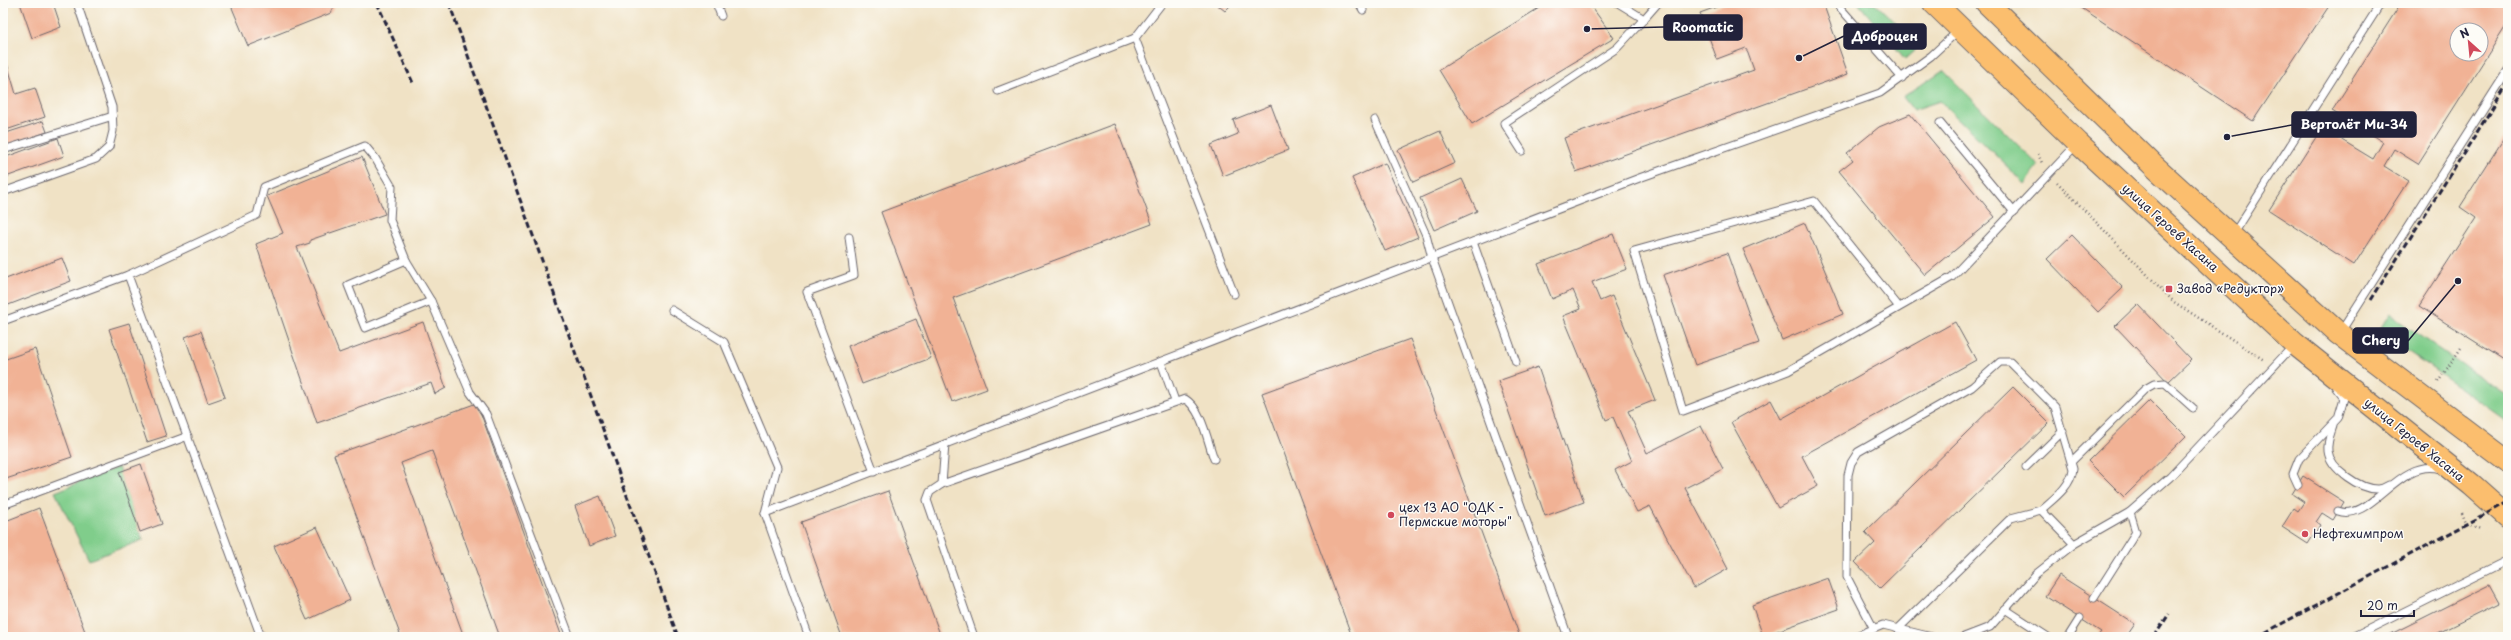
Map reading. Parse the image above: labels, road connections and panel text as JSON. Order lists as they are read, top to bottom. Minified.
{"streets":{"main road":["улица Героев Хасана"]},"places":{"other":["Roomatic","Доброцен","Вертолёт Ми-34","Chery","цех 13 АО \"ОДК - Пермские моторы\"","Нефтехимпром"],"transit":["Завод «Редуктор»"]},"scale_bar":"20 m","north":"top left"}
